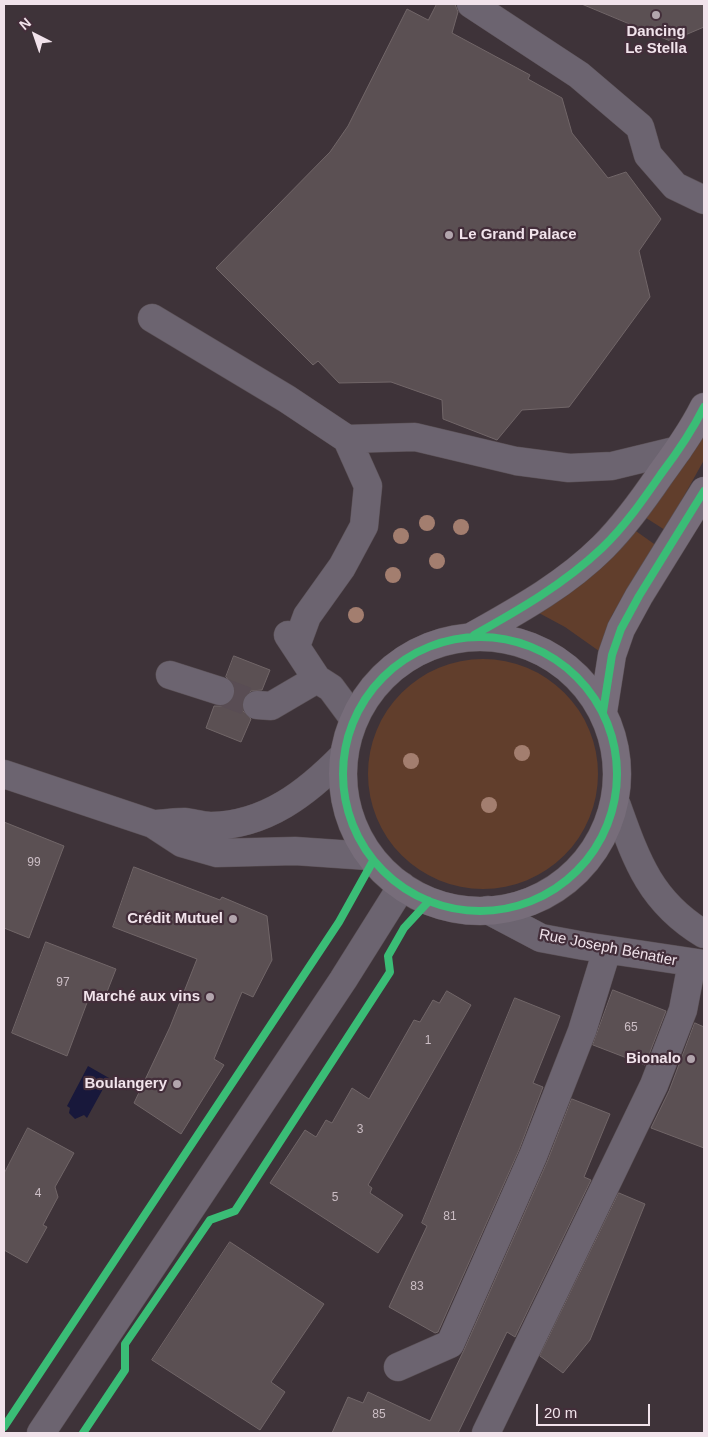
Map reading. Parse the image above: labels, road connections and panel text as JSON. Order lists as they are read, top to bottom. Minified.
{"streets":{"street":["Rue Joseph Bénatier"]},"places":["Dancing Le Stella","Le Grand Palace","Crédit Mutuel","Marché aux vins","Bionalo","Boulangery"],"house_numbers":["99","97","65","1","3","4","5","81","83","85"],"scale_bar":"20 m","north":"top left"}
